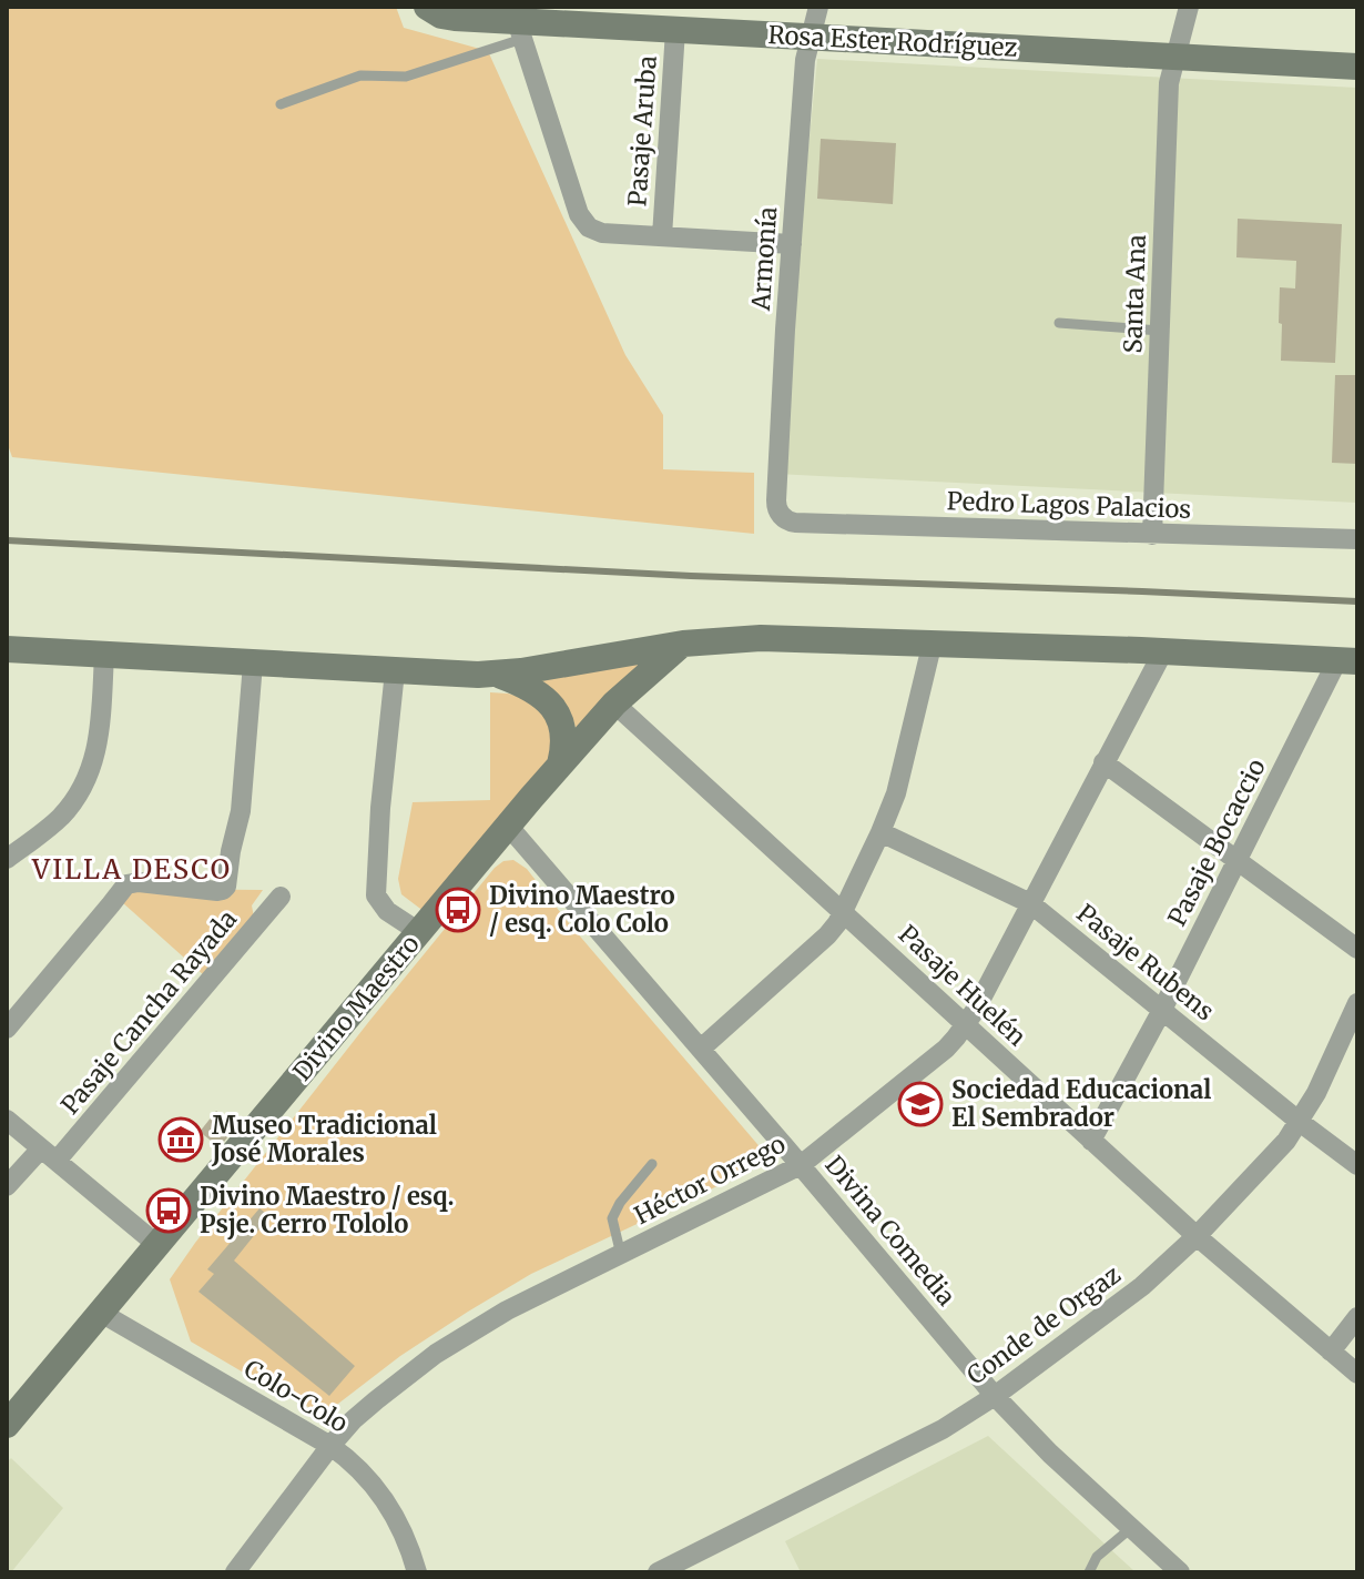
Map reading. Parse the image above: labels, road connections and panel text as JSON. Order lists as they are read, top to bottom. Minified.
{"streets":{"street":["Rosa Ester Rodríguez","Pasaje Aruba","Armonía","Santa Ana","Pedro Lagos Palacios","Pasaje Bocaccio","Pasaje Rubens","Pasaje Huelén","Divino Maestro","Pasaje Cancha Rayada","Héctor Orrego","Divina Comedia","Conde de Orgaz","Colo-Colo"]},"crossings":[["Rosa Ester Rodríguez","Pasaje Aruba"],["Rosa Ester Rodríguez","Armonía"],["Rosa Ester Rodríguez","Santa Ana"],["Armonía","Pedro Lagos Palacios"],["Santa Ana","Pedro Lagos Palacios"],["Pasaje Bocaccio","Pasaje Rubens"],["Pasaje Bocaccio","Pasaje Huelén"],["Pasaje Rubens","Héctor Orrego"],["Pasaje Rubens","Conde de Orgaz"],["Pasaje Huelén","Divino Maestro"],["Pasaje Huelén","Héctor Orrego"],["Pasaje Huelén","Conde de Orgaz"],["Divino Maestro","Divina Comedia"],["Divino Maestro","Colo-Colo"],["Héctor Orrego","Divina Comedia"],["Héctor Orrego","Colo-Colo"],["Divina Comedia","Conde de Orgaz"]],"districts":["VILLA DESCO"],"places":{"bus stop":["Divino Maestro / esq. Colo Colo","Divino Maestro / esq. Psje. Cerro Tololo"],"school or university":["Sociedad Educacional El Sembrador"],"museum":["Museo Tradicional José Morales"]}}
